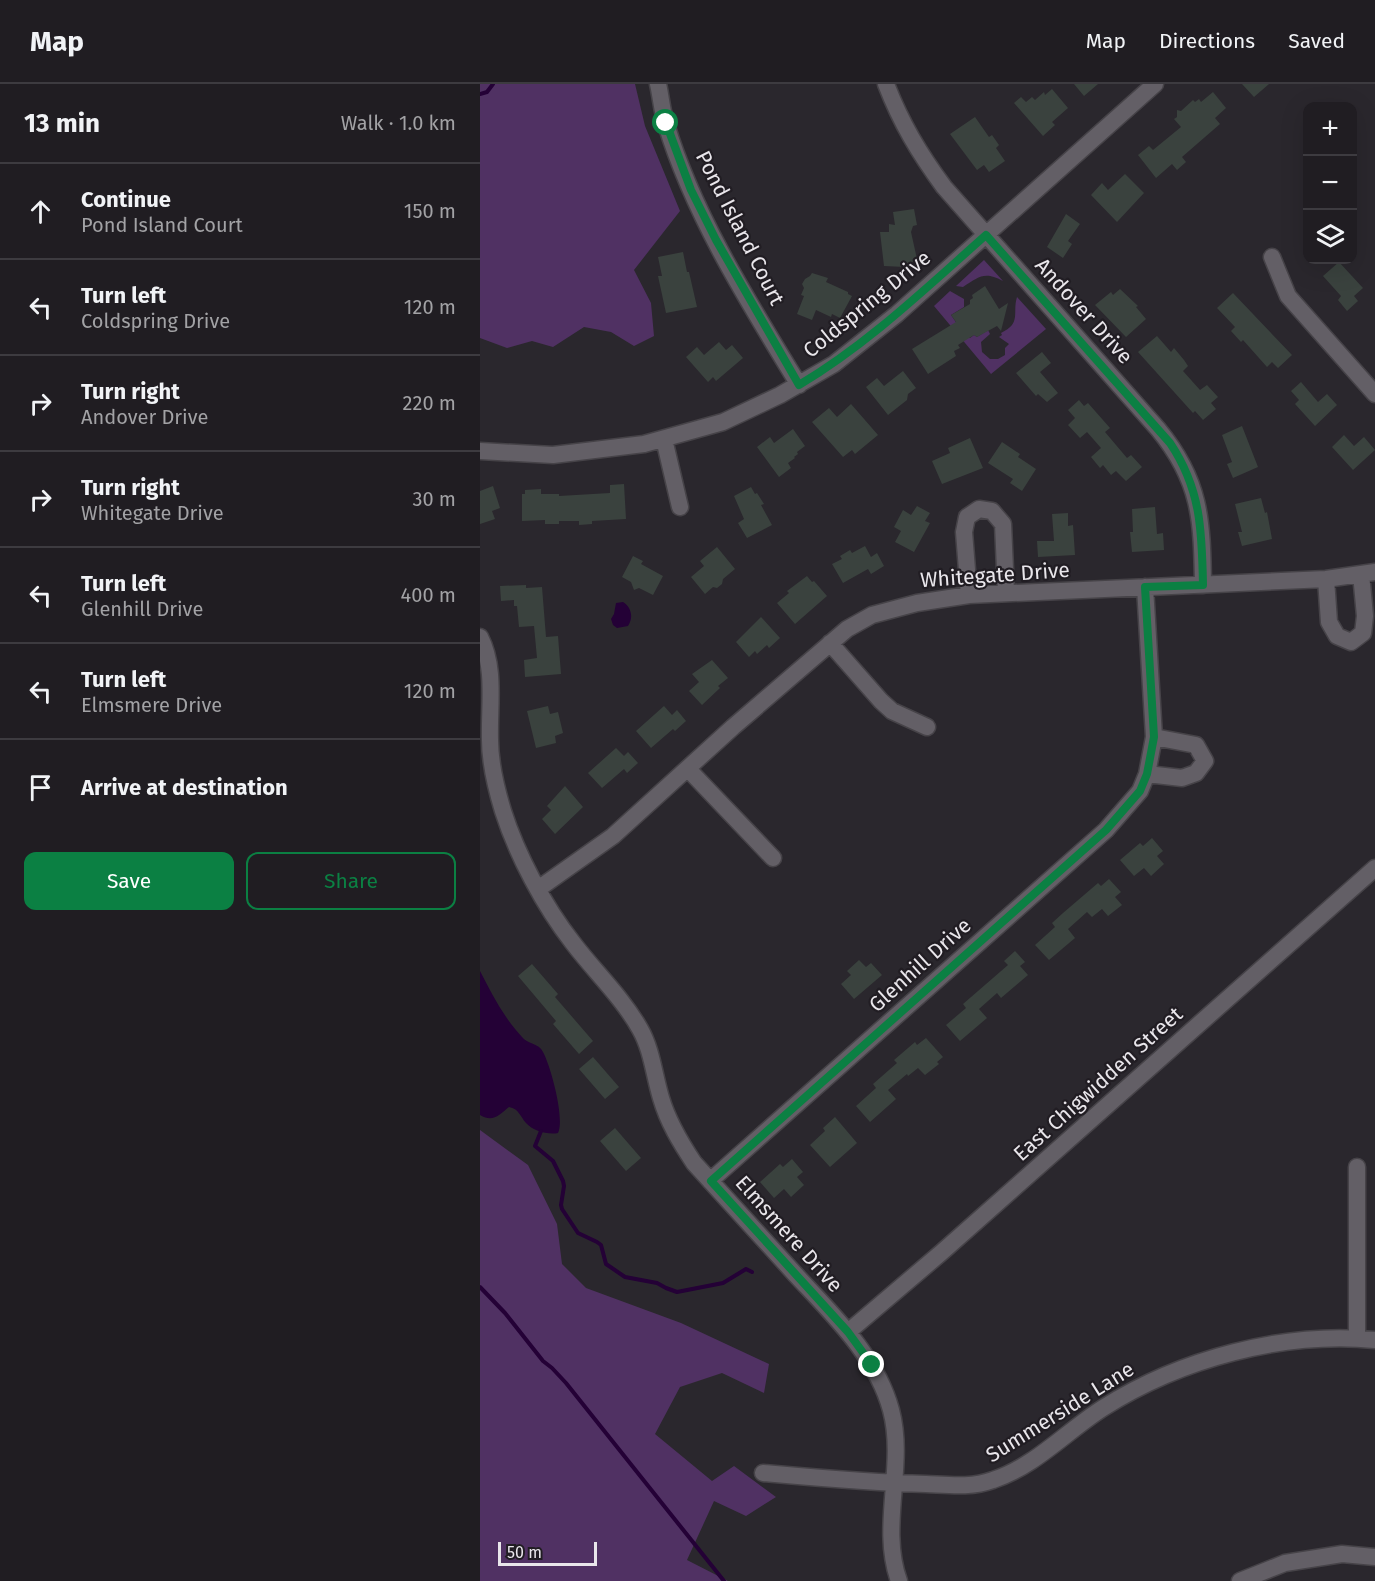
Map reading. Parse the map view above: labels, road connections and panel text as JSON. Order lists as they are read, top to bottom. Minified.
{"streets":{"street":["Pond Island Court","Coldspring Drive","Andover Drive","Whitegate Drive","Glenhill Drive","East Chigwidden Street","Elmsmere Drive","Summerside Lane"]},"crossings":[["Pond Island Court","Coldspring Drive"],["Coldspring Drive","Andover Drive"],["Andover Drive","Whitegate Drive"],["Whitegate Drive","Glenhill Drive"],["Whitegate Drive","Elmsmere Drive"],["Glenhill Drive","Elmsmere Drive"],["East Chigwidden Street","Elmsmere Drive"],["Elmsmere Drive","Summerside Lane"]],"scale_bar":"50 m","page":{"header":"Map","nav":["Map","Directions","Saved"],"heading":["13 min","Walk · 1.0 km"],"map_buttons":["+","−"],"list":[["Continue","Pond Island Court","150 m"],["Turn left","Coldspring Drive","120 m"],["Turn right","Andover Drive","220 m"],["Turn right","Whitegate Drive","30 m"],["Turn left","Glenhill Drive","400 m"],["Turn left","Elmsmere Drive","120 m"],"Arrive at destination"],"buttons":["Save","Share"],"scale":"50 m"}}
